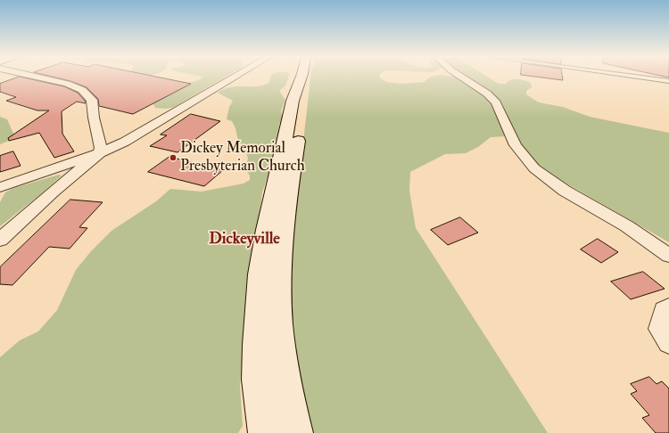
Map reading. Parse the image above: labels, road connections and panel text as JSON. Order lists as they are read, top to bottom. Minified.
{"districts":["Dickeyville"],"places":["Dickey Memorial Presbyterian Church"]}
